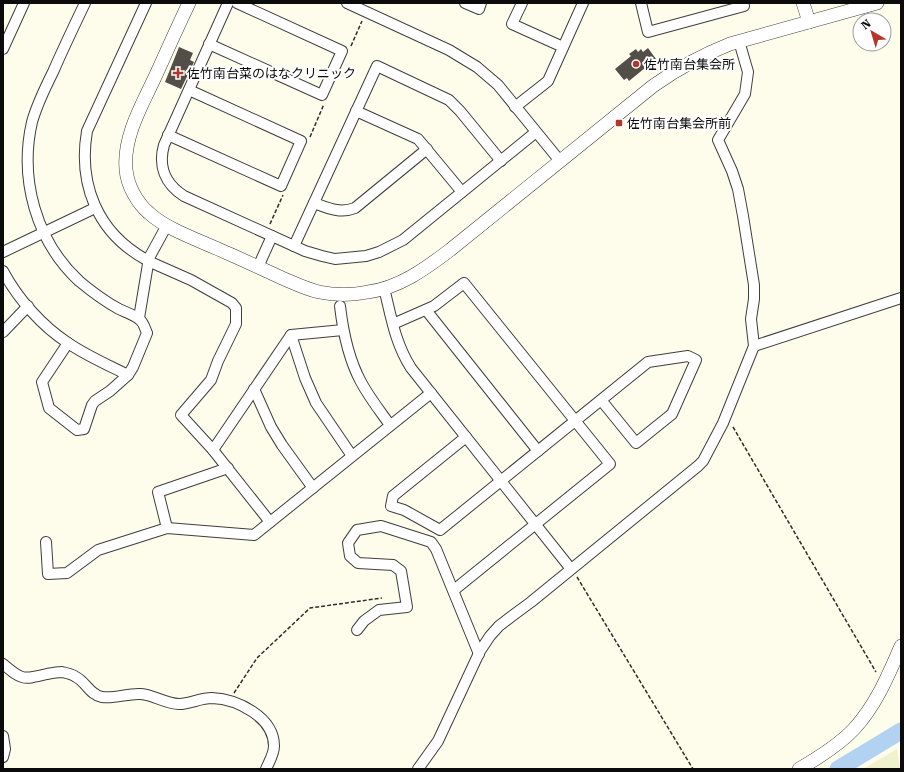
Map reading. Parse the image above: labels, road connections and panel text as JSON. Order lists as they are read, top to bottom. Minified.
{"places":{"other":["佐竹南台集会所"],"health":["佐竹南台菜のはなクリニック"],"transit":["佐竹南台集会所前"]},"north":"top left"}
